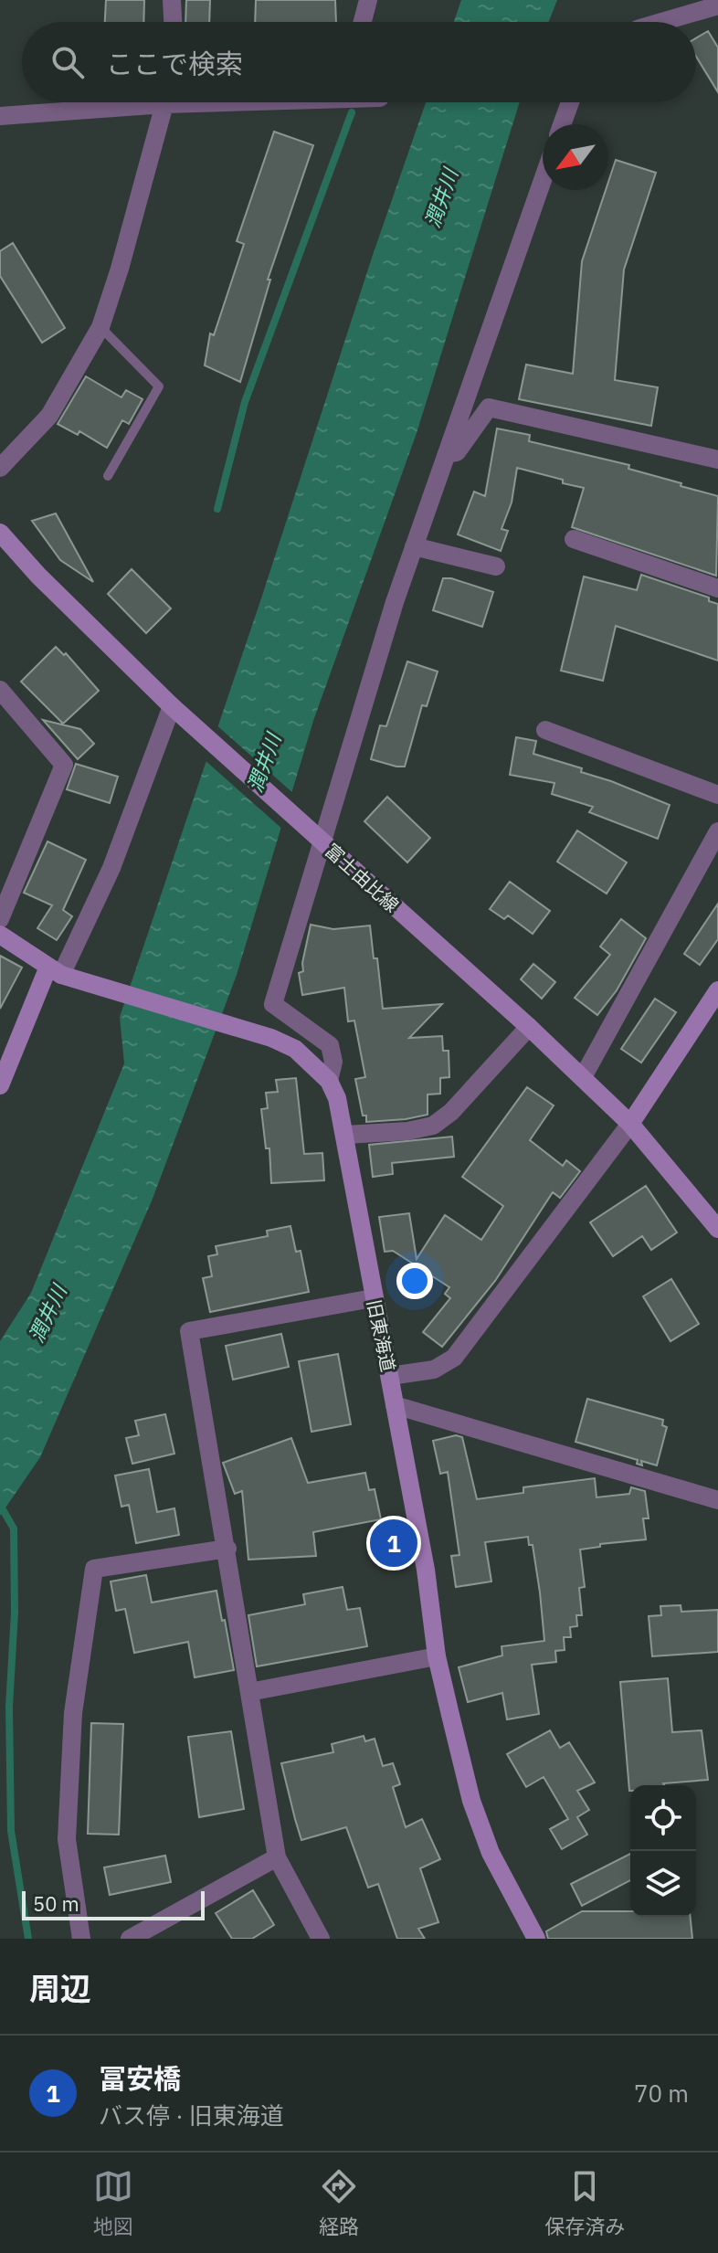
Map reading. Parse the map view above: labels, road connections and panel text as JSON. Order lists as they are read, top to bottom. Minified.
{"streets":{"street":["富士由比線","旧東海道"]},"water":["潤井川"],"scale_bar":"50 m","north":"bottom left","page":{"search":"ここで検索","pins":"1","scale":"50 m","heading":"周辺","list":[{"mark":"1","name":"冨安橋","note":"バス停 · 旧東海道","value":"70 m"}],"nav":["地図","経路","保存済み"]}}
